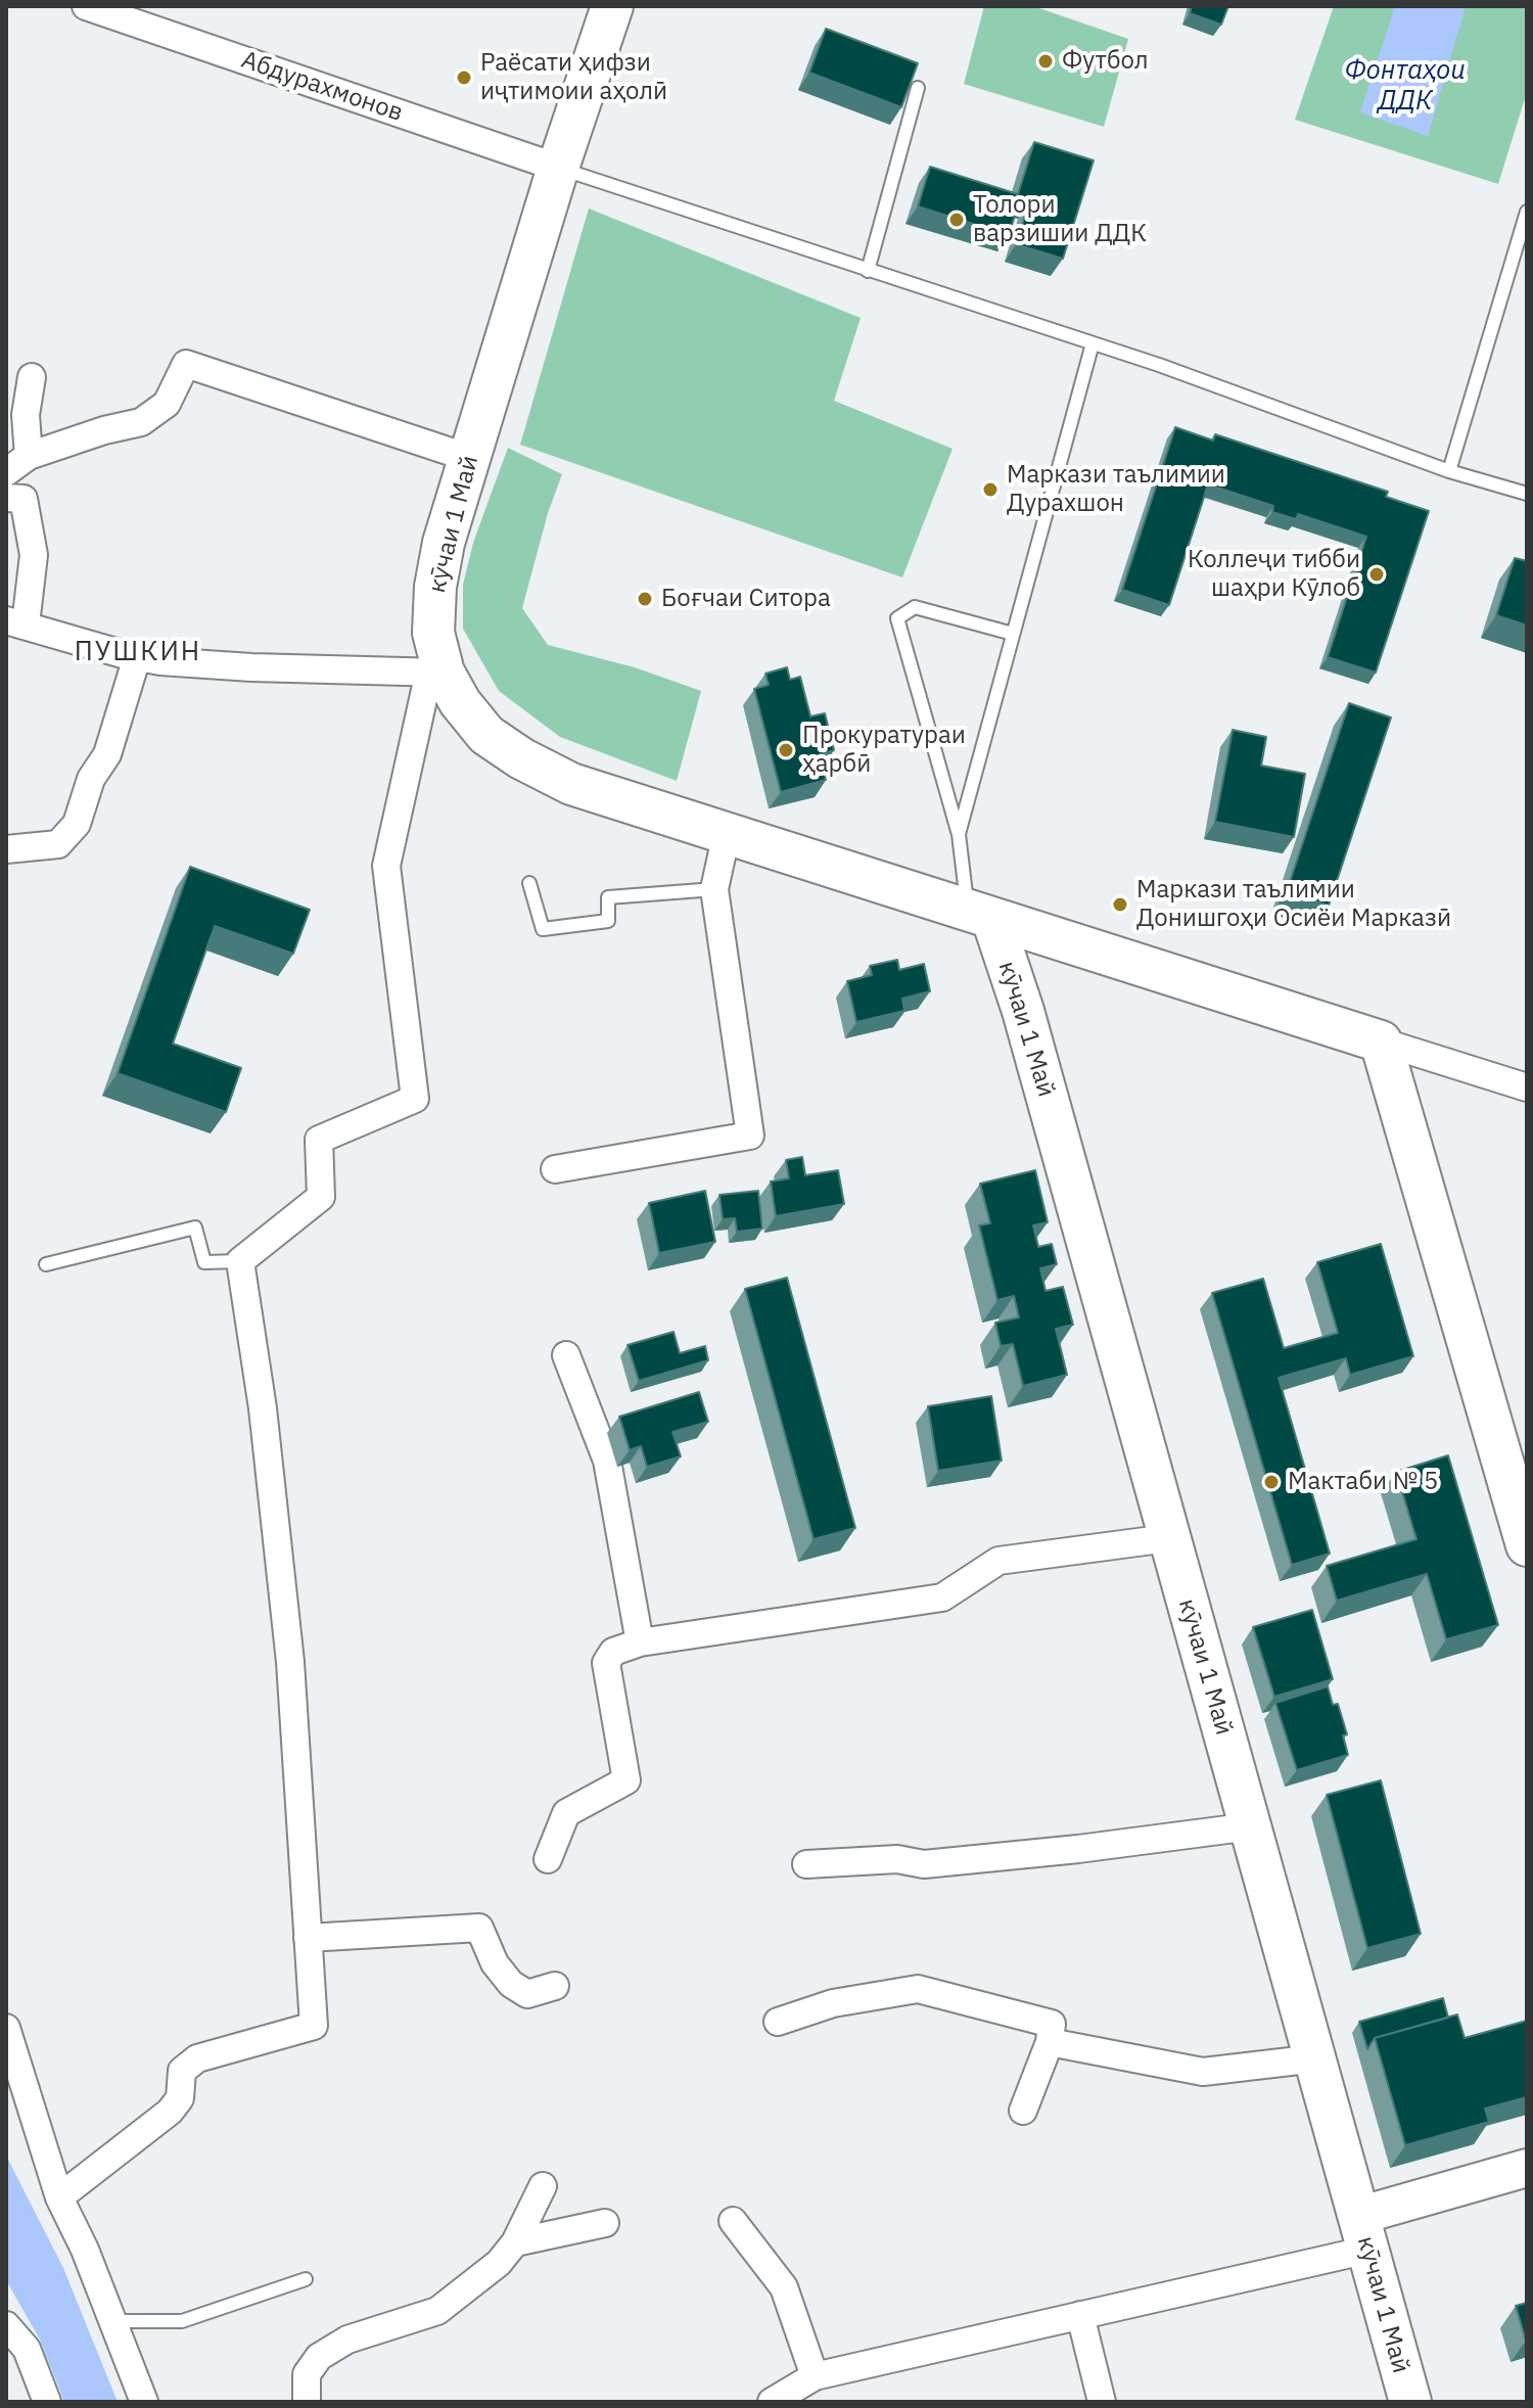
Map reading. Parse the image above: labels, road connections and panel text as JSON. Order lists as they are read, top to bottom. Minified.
{"streets":{"main road":["кӯчаи 1 Май"],"street":["Абдурахмонов"]},"crossings":[["Абдурахмонов","кӯчаи 1 Май"]],"districts":["ПУШКИН"],"water":["Фонтаҳои ДДК"],"places":["Футбол","Раёсати ҳифзи иҷтимоии аҳолӣ","Толори варзишии ДДК","Маркази таълимии Дурахшон","Коллеҷи тибби шаҳри Кӯлоб","Боғчаи Ситора","Прокуратураи ҳарбӣ","Маркази таълимии Донишгоҳи Осиёи Марказӣ","Мактаби № 5"]}
